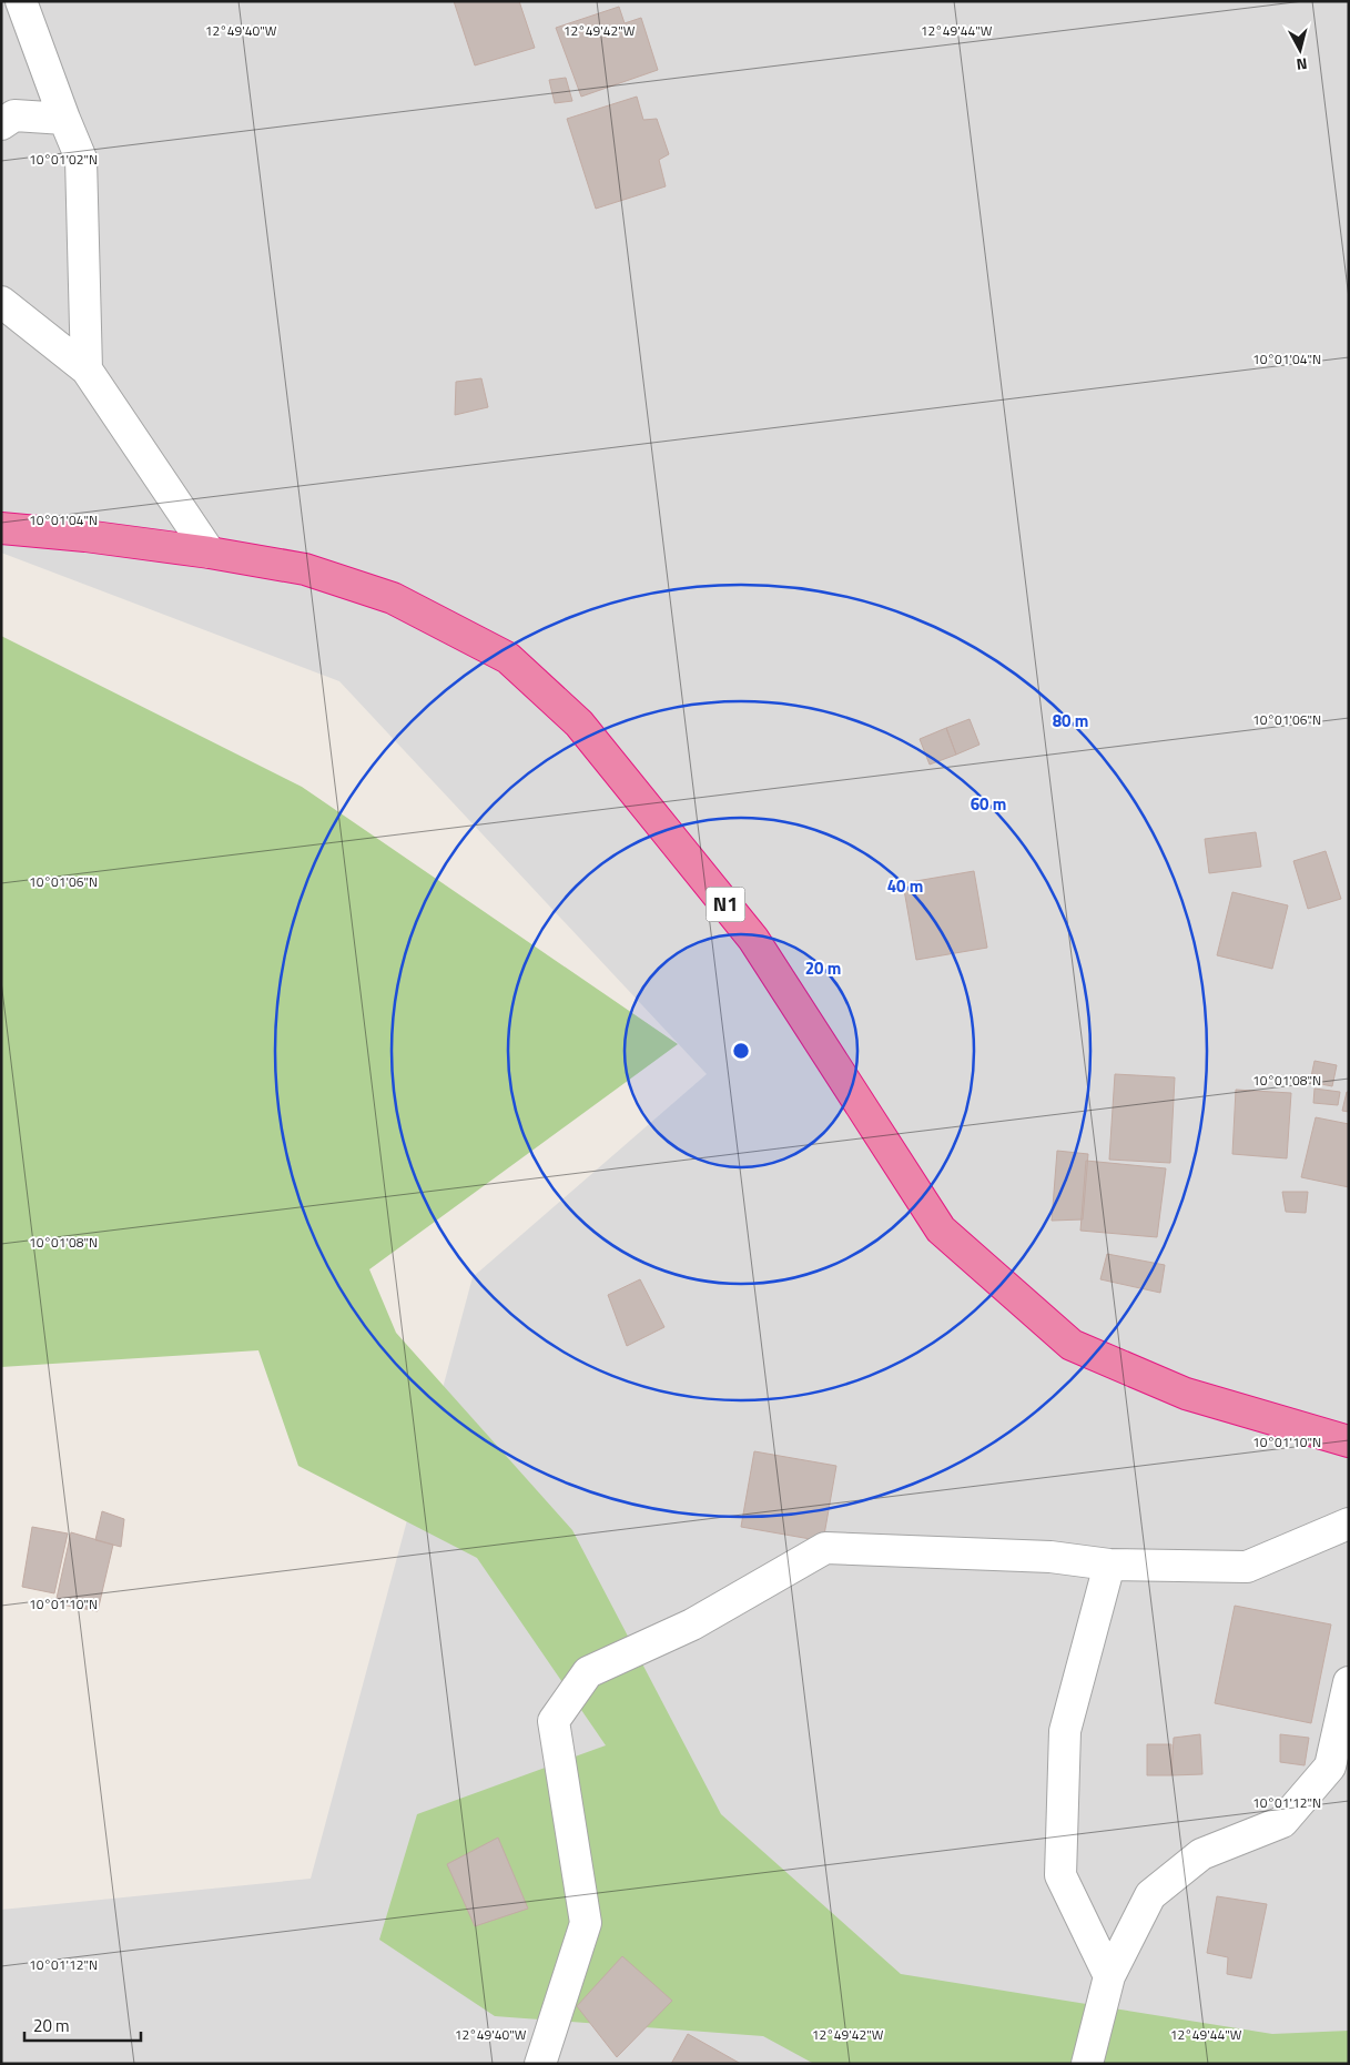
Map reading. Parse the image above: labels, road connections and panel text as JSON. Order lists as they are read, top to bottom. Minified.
{"streets":{"highway":["N1"]},"scale_bar":"20 m","north":"bottom","coordinates":["12°49'40\"W","12°49'42\"W","12°49'44\"W","10°01'02\"N","10°01'04\"N","10°01'06\"N","10°01'08\"N","10°01'10\"N","10°01'12\"N"],"rings":["80 m","60 m","40 m","20 m"]}
